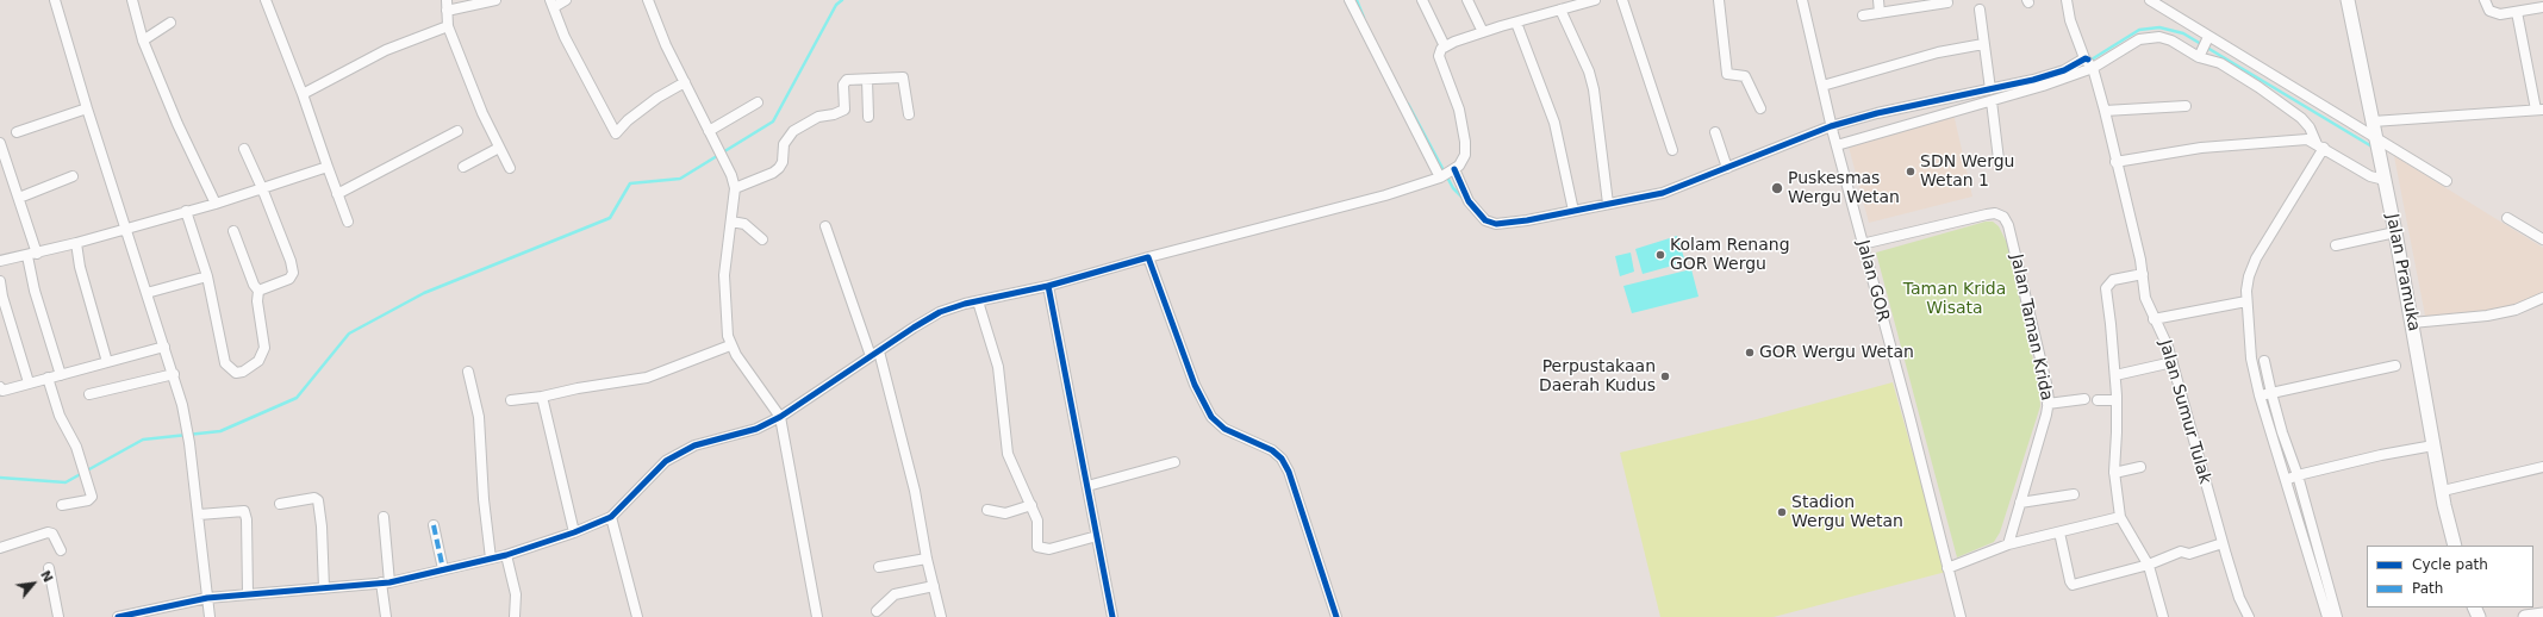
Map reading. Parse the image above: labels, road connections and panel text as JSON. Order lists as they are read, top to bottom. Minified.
{"streets":{"main road":["Jalan Pramuka"],"street":["Jalan GOR","Jalan Taman Krida","Jalan Sumur Tulak"]},"crossings":[["Jalan GOR","Jalan Taman Krida"]],"parks":["Taman Krida Wisata"],"places":["SDN Wergu Wetan 1","Puskesmas Wergu Wetan","Kolam Renang GOR Wergu","GOR Wergu Wetan","Perpustakaan Daerah Kudus","Stadion Wergu Wetan"],"legend":["Cycle path","Path"],"north":"top right"}
